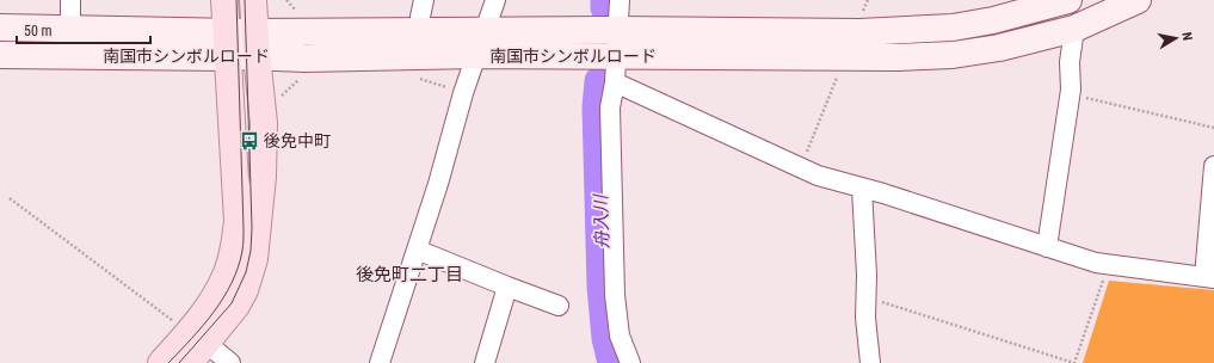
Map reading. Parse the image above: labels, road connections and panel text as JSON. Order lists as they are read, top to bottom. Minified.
{"streets":{"street":["南国市シンボルロード"]},"districts":["後免町二丁目"],"water":["舟入川"],"places":{"bus stop":["後免中町"]},"scale_bar":"50 m","north":"right"}
